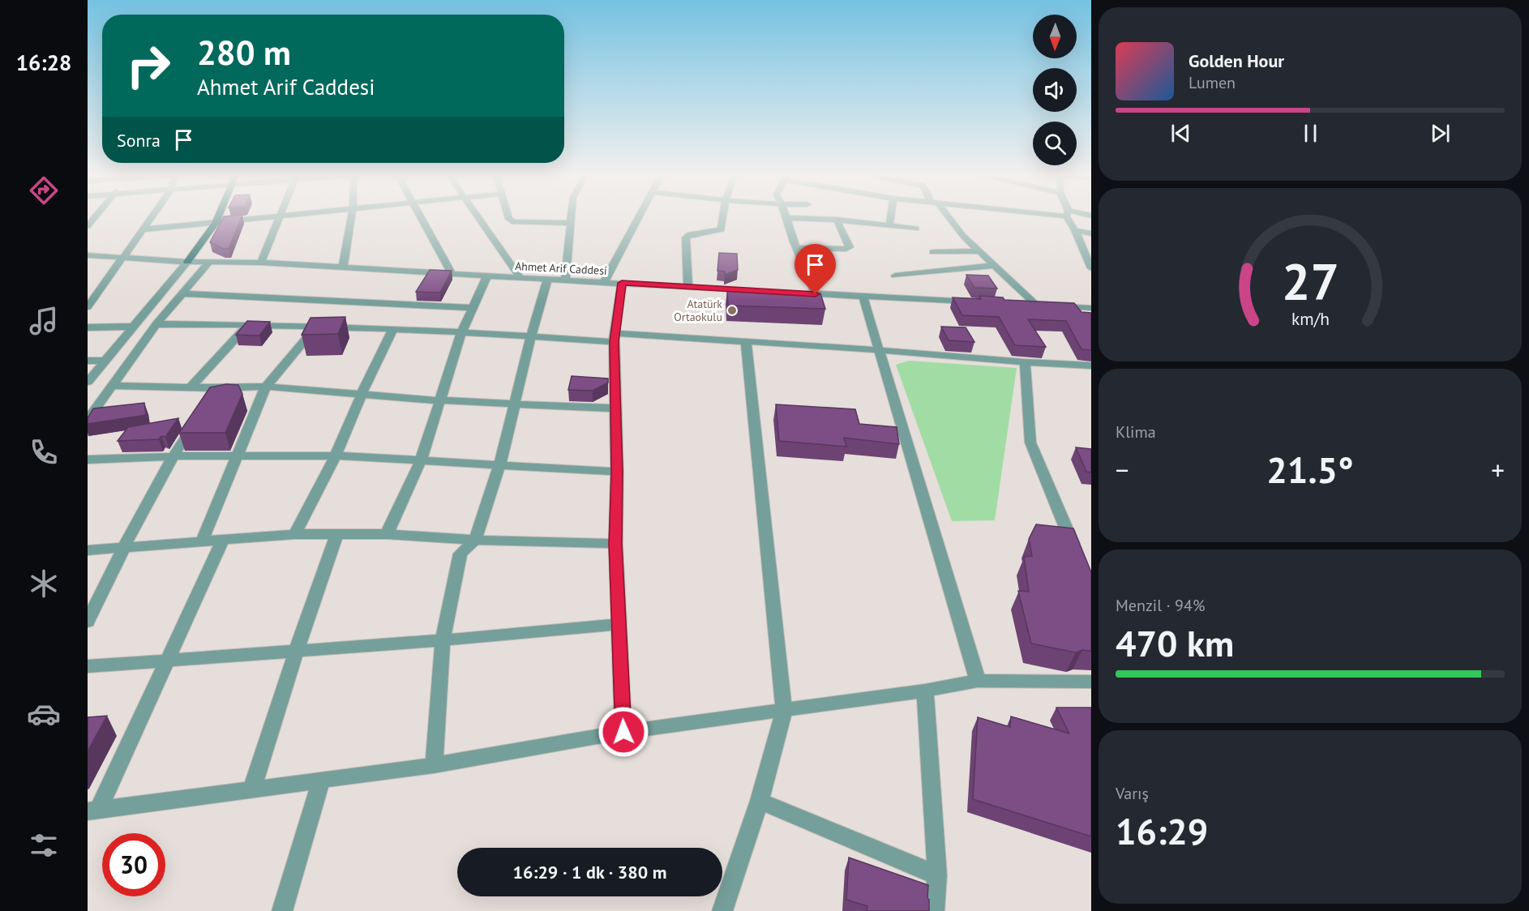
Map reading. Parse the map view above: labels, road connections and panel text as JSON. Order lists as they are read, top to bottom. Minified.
{"streets":{"street":["Ahmet Arif Caddesi"]},"places":["Atatürk Ortaokulu"],"north":"bottom","page":{"tabs":"16:28","turn":["280 m","Ahmet Arif Caddesi"],"song":["Golden Hour","Lumen"],"then":"Sonra","tile":["Klima",["Menzil · 94%","470 km"],["Varış","16:29"]],"heat":["−","21.5°","+"],"limit":"30","trip":"16:29 · 1 dk · 380 m","gauge":["27","km/h"]}}
